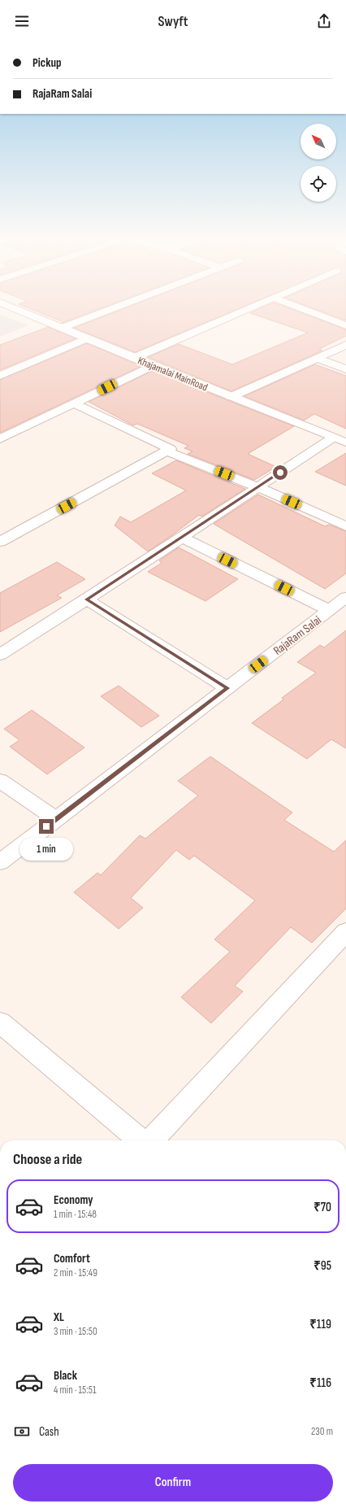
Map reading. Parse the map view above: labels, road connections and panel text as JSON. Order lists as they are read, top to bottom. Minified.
{"streets":{"street":["Khajamalai MainRoad","RajaRam Salai"]},"north":"top left","page":{"header":"Swyft","banner":["Pickup","RajaRam Salai"],"bubble":"1 min","heading":"Choose a ride","list":[{"name":"Economy","note":"1 min · 15:48","value":"₹70"},{"name":"Comfort","note":"2 min · 15:49","value":"₹95"},{"name":"XL","note":"3 min · 15:50","value":"₹119"},{"name":"Black","note":"4 min · 15:51","value":"₹116"}],"pay":["Cash","230 m"],"buttons":"Confirm"}}
